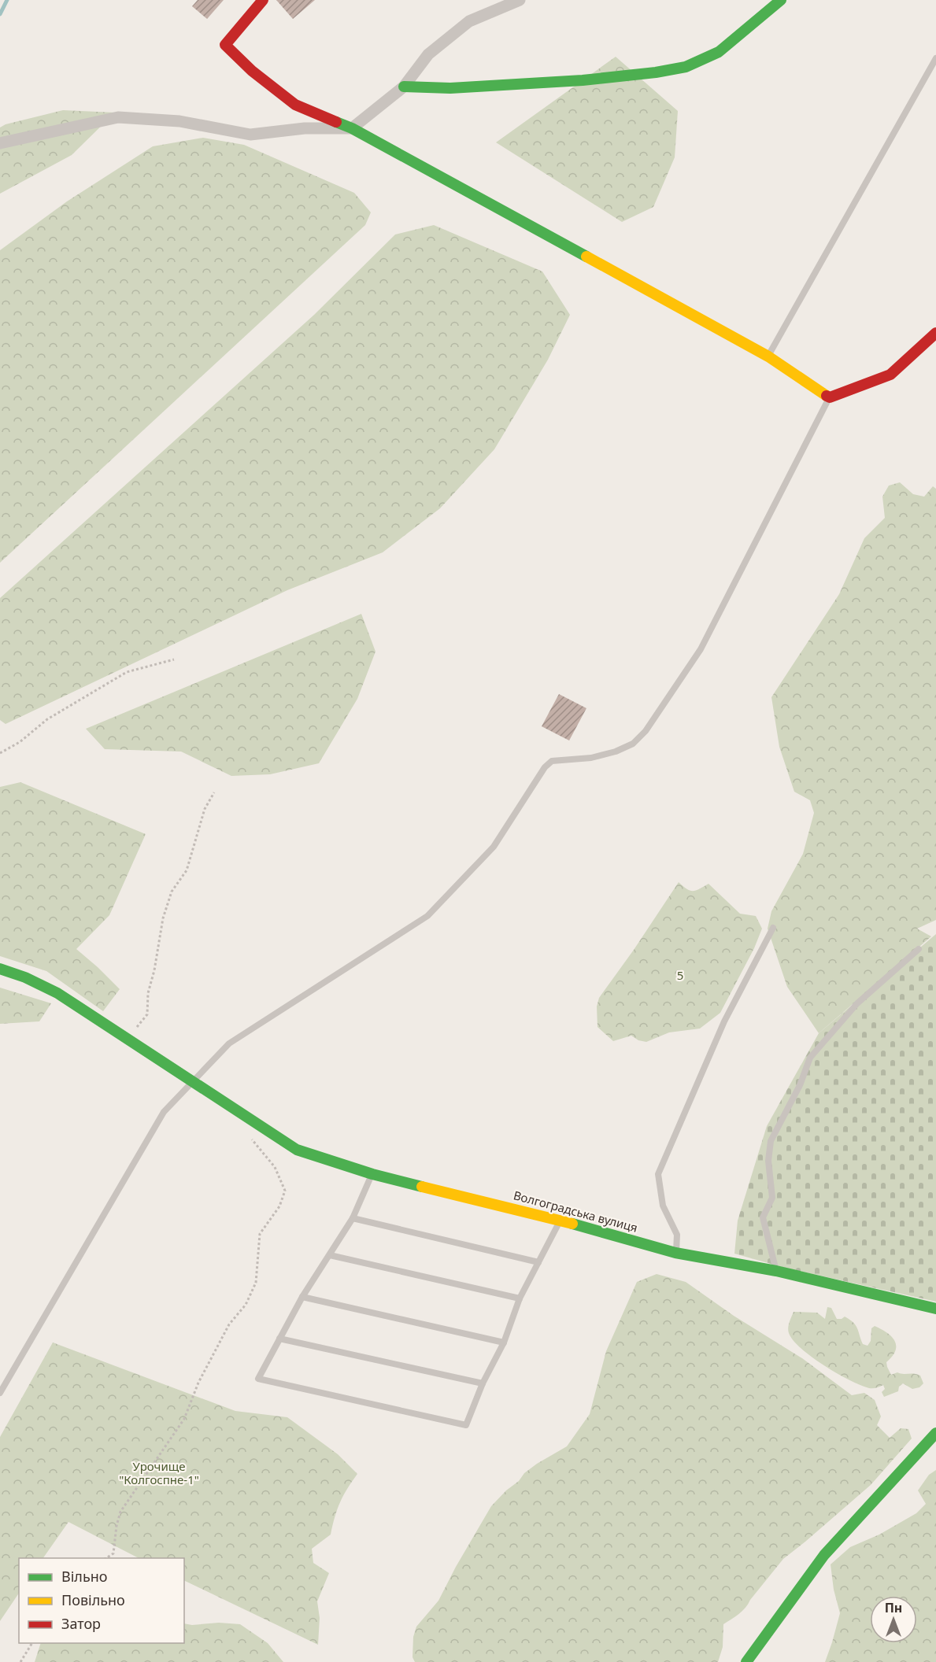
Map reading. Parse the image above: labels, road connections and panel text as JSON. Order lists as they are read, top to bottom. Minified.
{"streets":{"street":["Волгоградська вулиця"]},"parks":["5","Урочище \"Колгоспне-1\""],"legend":["Вільно","Повільно","Затор"],"north":"top"}
